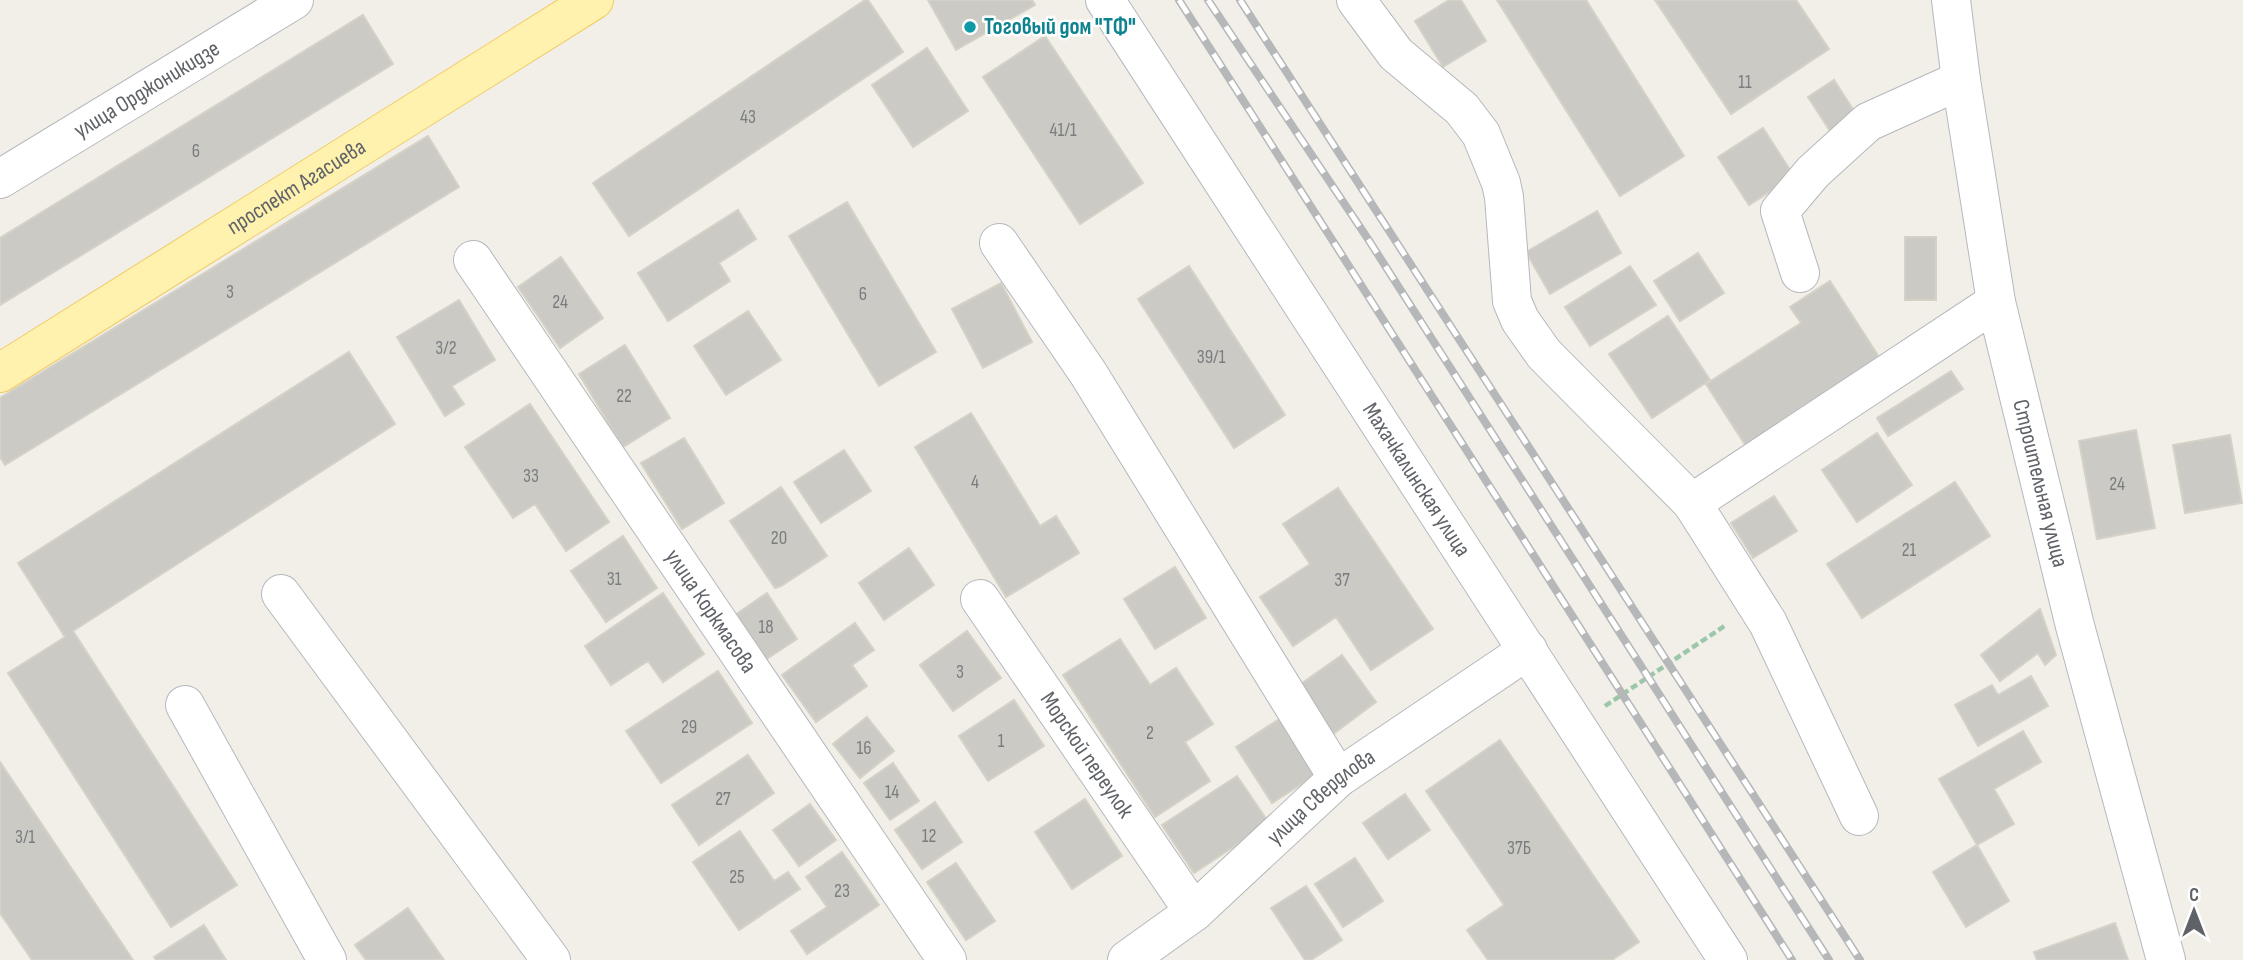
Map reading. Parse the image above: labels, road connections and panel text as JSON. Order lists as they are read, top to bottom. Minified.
{"streets":{"main road":["проспект Агасиева"],"street":["улица Орджоникидзе","Махачкалинская улица","Строительная улица","улица Коркмасова","Морской переулок","улица Свердлова"]},"crossings":[["Махачкалинская улица","улица Свердлова"],["Морской переулок","улица Свердлова"]],"places":["Тоговый дом \"ТФ\""],"house_numbers":["11","43","41/1","6","3","6","24","3/2","39/1","22","33","4","24","20","21","31","37","18","3","29","2","1","16","14","27","12","3/1","37Б","25","23"],"north":"top"}
